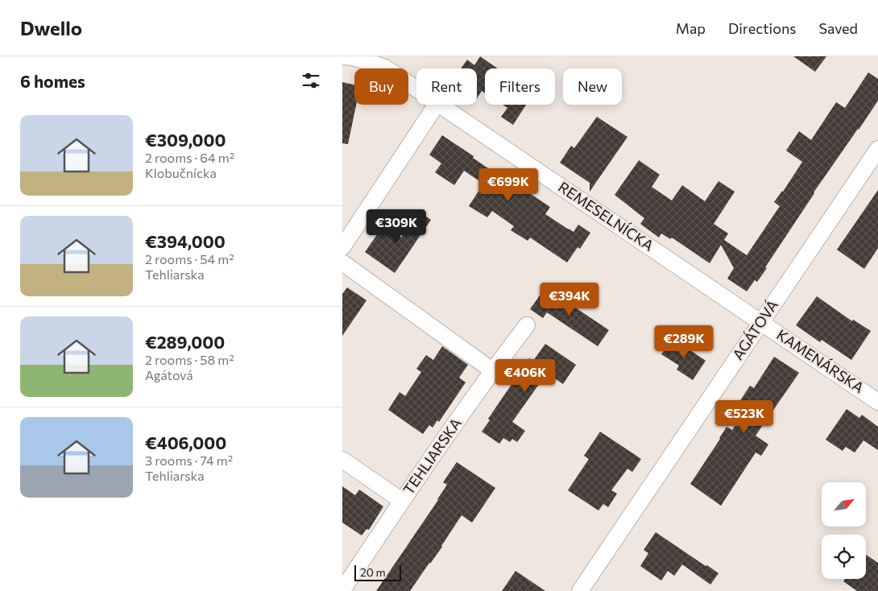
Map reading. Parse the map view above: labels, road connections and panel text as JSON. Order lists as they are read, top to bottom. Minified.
{"streets":{"street":["REMESELNÍCKA","AGÁTOVÁ","KAMENÁRSKA","TEHLIARSKA"]},"crossings":[["REMESELNÍCKA","AGÁTOVÁ"],["REMESELNÍCKA","KAMENÁRSKA"],["AGÁTOVÁ","KAMENÁRSKA"]],"scale_bar":"20 m","north":"top right","page":{"header":"Dwello","nav":["Map","Directions","Saved"],"heading":"6 homes","chip":["Buy","Rent","Filters","New"],"list":[{"name":"€309,000","note":"2 rooms · 64 m² · Klobučnícka"},{"name":"€394,000","note":"2 rooms · 54 m² · Tehliarska"},{"name":"€289,000","note":"2 rooms · 58 m² · Agátová"},{"name":"€406,000","note":"3 rooms · 74 m² · Tehliarska"}],"price":["€699K","€309K","€394K","€289K","€406K","€523K"],"scale":"20 m"}}
